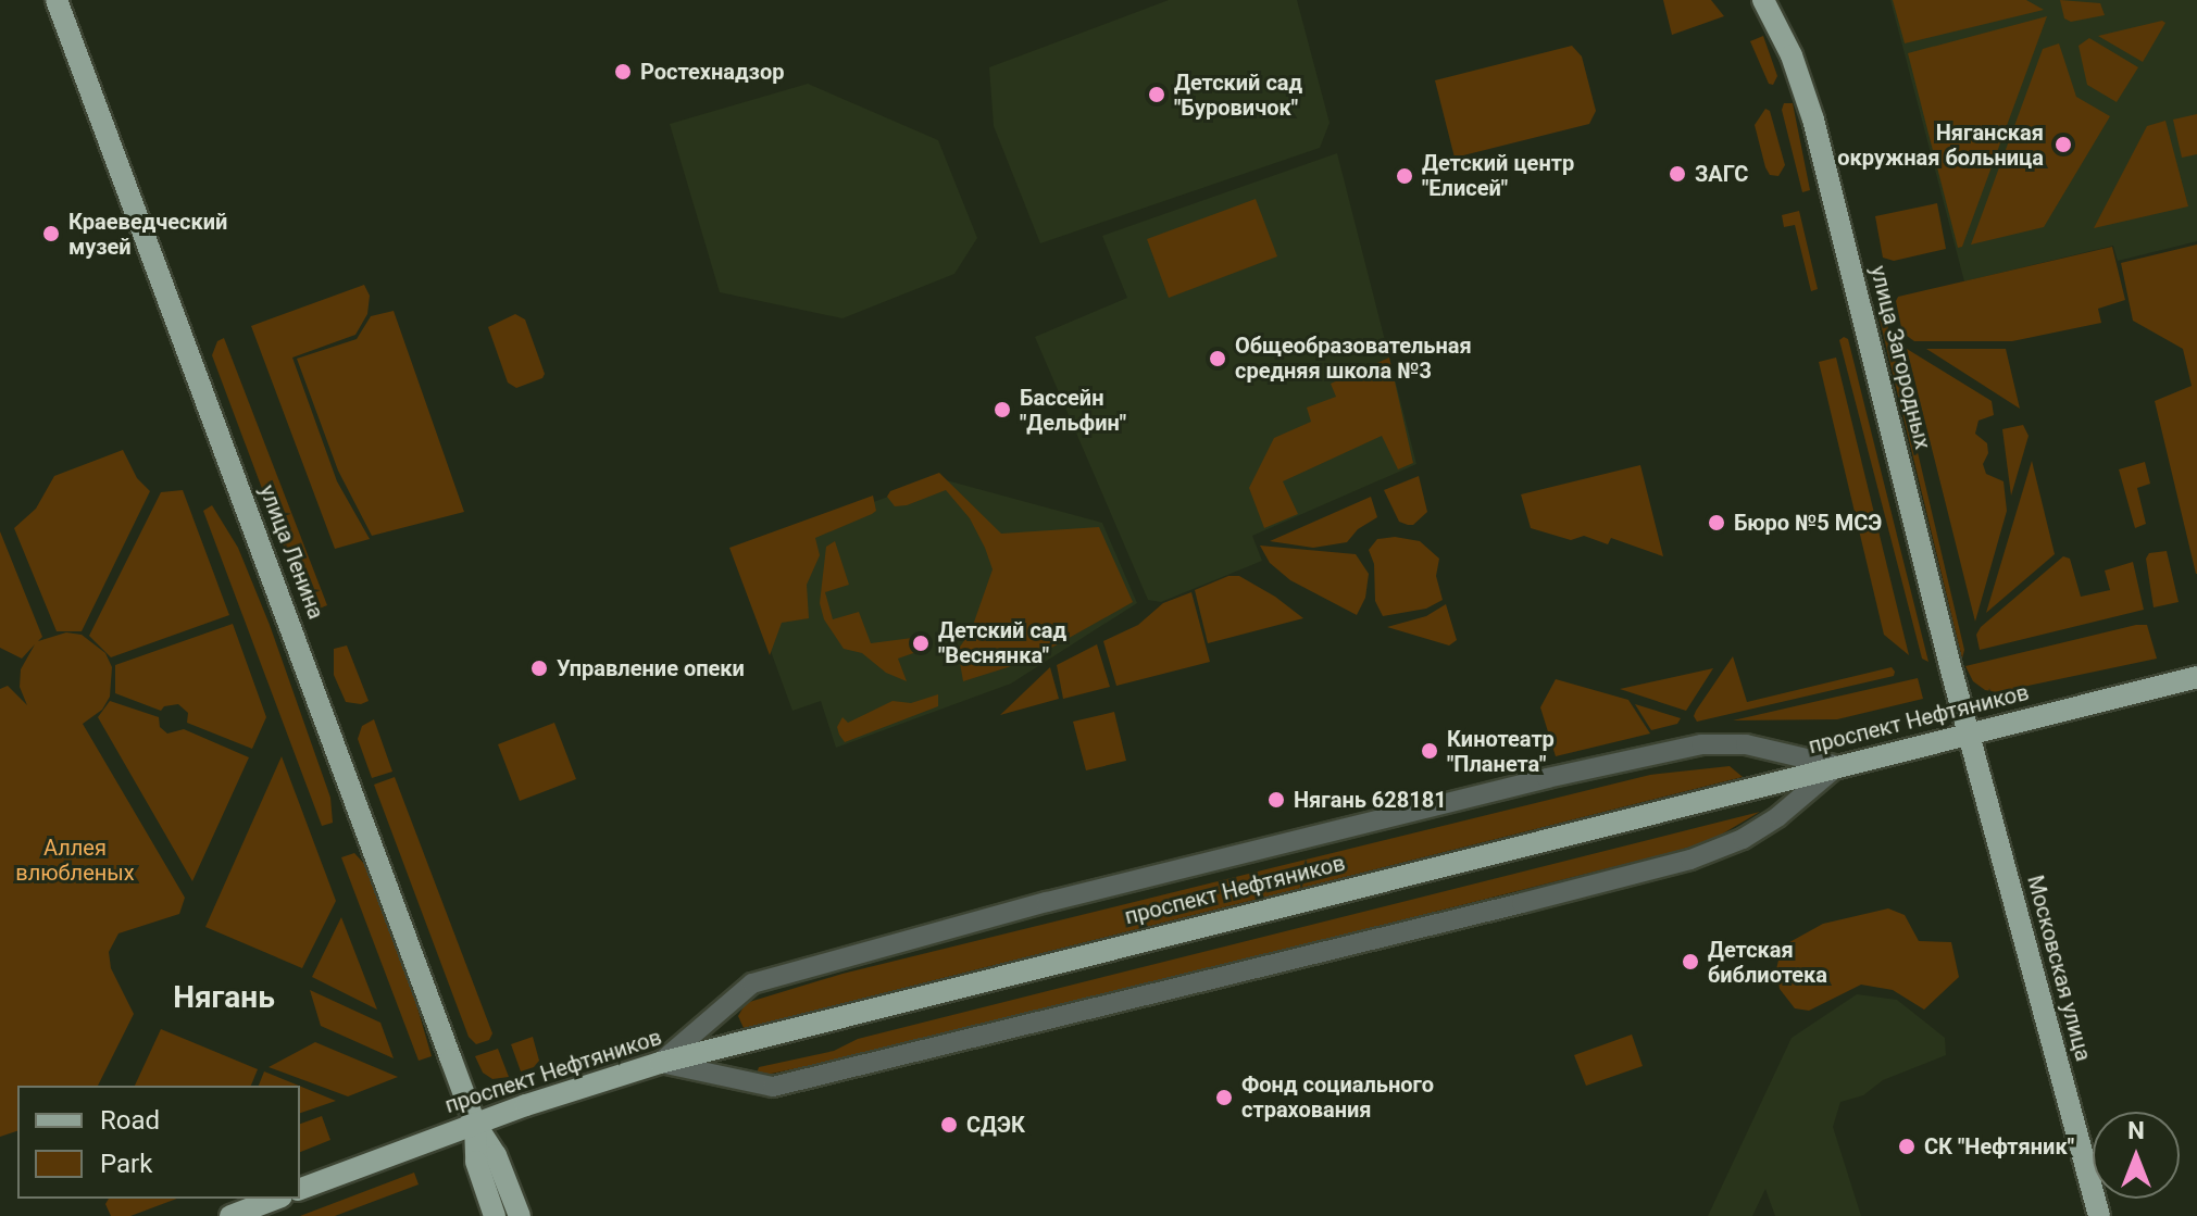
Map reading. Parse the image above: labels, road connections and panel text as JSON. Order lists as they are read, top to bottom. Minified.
{"streets":{"main road":["улица Загородных","улица Ленина","проспект Нефтяников","Московская улица"]},"crossings":[["улица Загородных","проспект Нефтяников"],["улица Загородных","Московская улица"],["улица Ленина","проспект Нефтяников"],["проспект Нефтяников","Московская улица"]],"districts":["Нягань"],"parks":["Аллея влюбленых"],"places":["Ростехнадзор","Детский сад \"Буровичок\"","Няганская окружная больница","ЗАГС","Детский центр \"Елисей\"","Краеведческий музей","Общеобразовательная средняя школа №3","Бассейн \"Дельфин\"","Бюро №5 МСЭ","Детский сад \"Веснянка\"","Управление опеки","Кинотеатр \"Планета\"","Нягань 628181","Детская библиотека","Фонд социального страхования","СДЭК","СК \"Нефтяник\""],"legend":["Road","Park"],"north":"top"}
